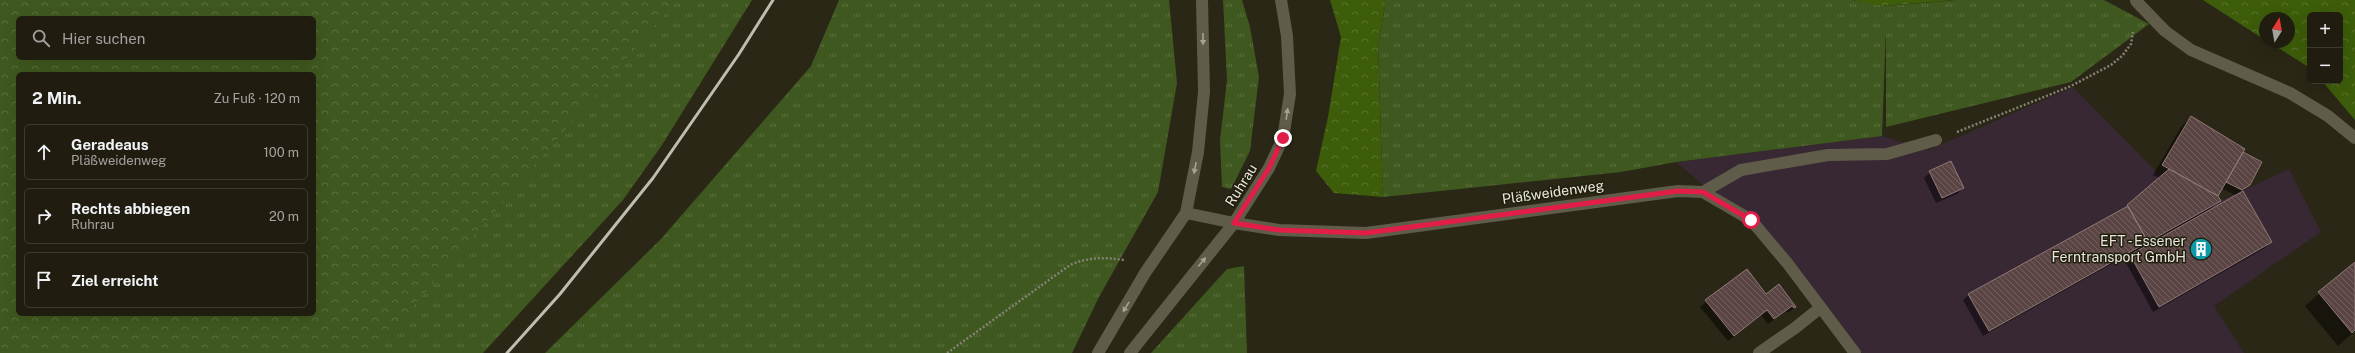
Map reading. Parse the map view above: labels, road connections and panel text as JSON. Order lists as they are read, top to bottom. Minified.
{"streets":{"street":["Ruhrau","Pläßweidenweg"]},"crossings":[["Ruhrau","Pläßweidenweg"]],"places":{"building":["EFT - Essener Ferntransport GmbH"]},"north":"top","page":{"map_buttons":["+","−"],"search":"Hier suchen","heading":["2 Min.","Zu Fuß · 120 m"],"list":[["Geradeaus","Pläßweidenweg","100 m"],["Rechts abbiegen","Ruhrau","20 m"],"Ziel erreicht"]}}
